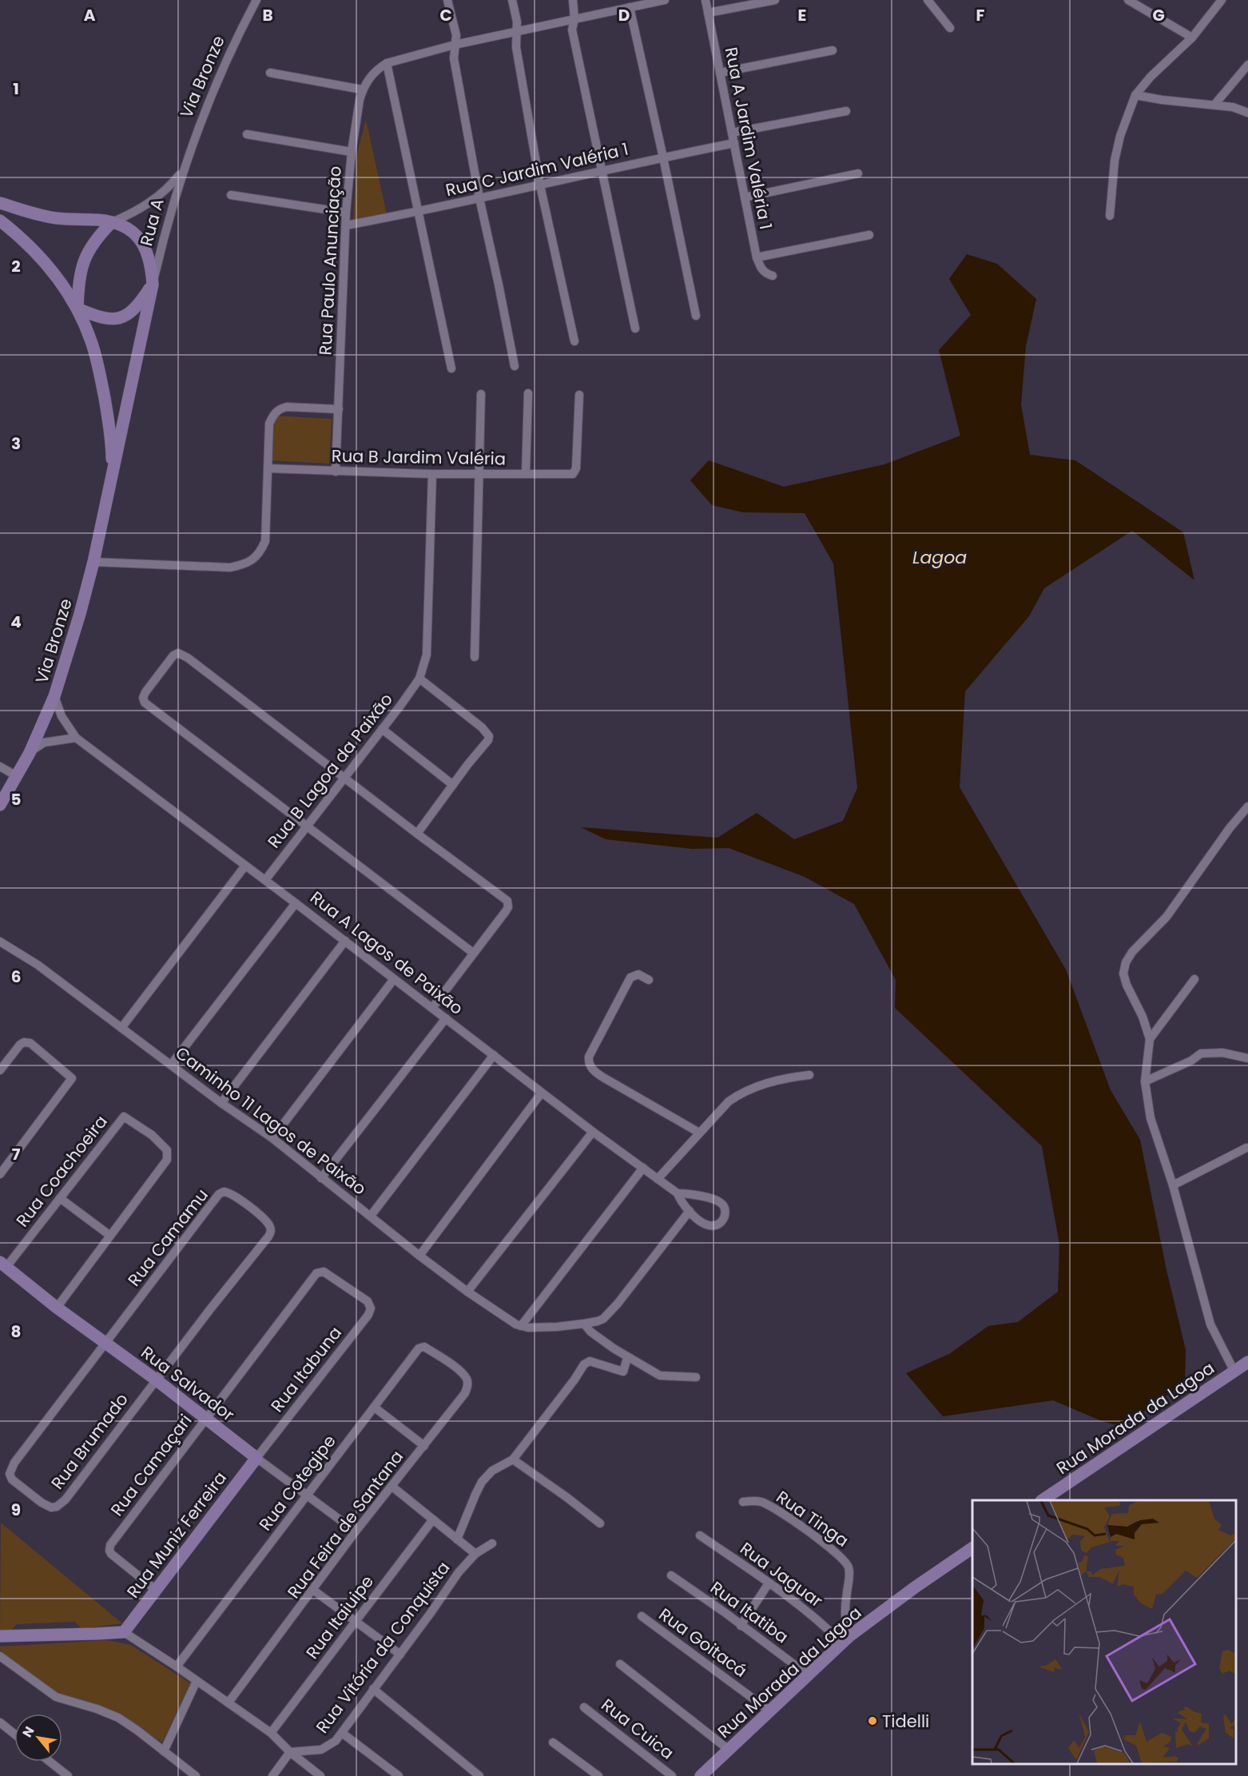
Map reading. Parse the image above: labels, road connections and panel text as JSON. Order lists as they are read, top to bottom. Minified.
{"streets":{"street":["Via Bronze","Rua A Jardim Valéria 1","Rua C Jardim Valéria 1","Rua A","Rua Paulo Anunciação","Rua B Jardim Valéria","Rua B Lagoa da Paixão","Rua A Lagos de Paixão","Caminho 11 Lagos de Paixão","Rua Coachoeira","Rua Camamu","Rua Itabuna","Rua Salvador","Rua Morada da Lagoa","Rua Brumado","Rua Camaçari","Rua Cotegipe","Rua Tinga","Rua Feira de Santana","Rua Muniz Ferreira","Rua Jaguar","Rua Itatiba","Rua Itaiuipe","Rua Goitacá","Rua Vitória da Conquista","Rua Cuica"]},"crossings":[["Via Bronze","Rua A"],["Via Bronze","Rua A Lagos de Paixão"],["Rua A Jardim Valéria 1","Rua C Jardim Valéria 1"],["Rua C Jardim Valéria 1","Rua Paulo Anunciação"],["Rua Paulo Anunciação","Rua B Jardim Valéria"],["Rua B Lagoa da Paixão","Rua A Lagos de Paixão"],["Rua Coachoeira","Rua Salvador"],["Rua Camamu","Rua Salvador"],["Rua Camamu","Rua Brumado"],["Rua Itabuna","Rua Salvador"],["Rua Itabuna","Rua Camaçari"],["Rua Itabuna","Rua Muniz Ferreira"],["Rua Salvador","Rua Brumado"],["Rua Salvador","Rua Camaçari"],["Rua Salvador","Rua Cotegipe"],["Rua Salvador","Rua Feira de Santana"],["Rua Salvador","Rua Muniz Ferreira"],["Rua Morada da Lagoa","Rua Tinga"],["Rua Morada da Lagoa","Rua Jaguar"],["Rua Morada da Lagoa","Rua Itatiba"],["Rua Morada da Lagoa","Rua Goitacá"],["Rua Camaçari","Rua Muniz Ferreira"],["Rua Cotegipe","Rua Feira de Santana"],["Rua Tinga","Rua Jaguar"]],"water":["Lagoa"],"places":["Tidelli"],"north":"top left","grid":{"columns":["A","B","C","D","E","F","G"],"rows":["1","2","3","4","5","6","7","8","9"]}}
